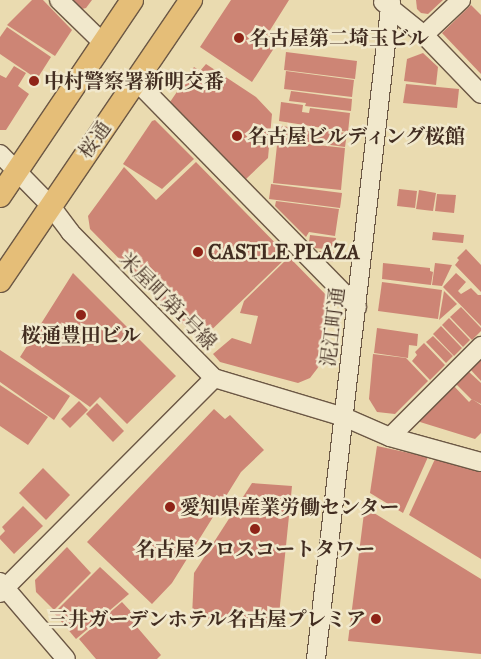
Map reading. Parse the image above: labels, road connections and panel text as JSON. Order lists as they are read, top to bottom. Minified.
{"streets":{"main road":["桜通"],"street":["米屋町第1号線","泥江町通"]},"crossings":[["桜通","米屋町第1号線"],["米屋町第1号線","泥江町通"]],"places":["名古屋第二埼玉ビル","中村警察署新明交番","名古屋ビルディング桜館","CASTLE PLAZA","桜通豊田ビル","愛知県産業労働センター","名古屋クロスコートタワー","三井ガーデンホテル名古屋プレミア"]}
